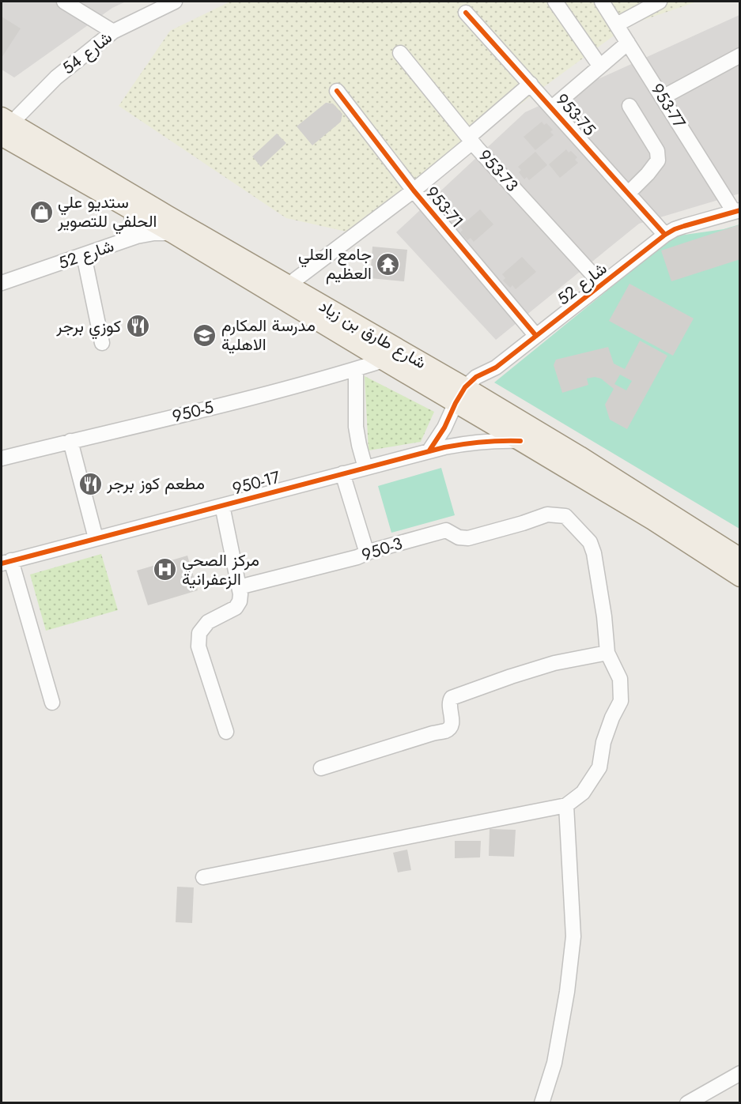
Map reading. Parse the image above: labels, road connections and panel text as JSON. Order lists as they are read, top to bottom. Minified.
{"streets":{"main road":["شارع طارق بن زياد"],"street":["شارع 54","953-77","953-75","953-73","953-71","شارع 52","950-5","950-17","950-3"]},"crossings":[["شارع 54","شارع طارق بن زياد"],["953-77","شارع 52"],["953-75","شارع 52"],["953-73","شارع 52"],["953-71","شارع 52"],["شارع 52","شارع طارق بن زياد"],["شارع طارق بن زياد","950-5"],["شارع طارق بن زياد","950-17"]],"places":{"shop":["ستديو علي الحلفي للتصوير"],"temple":["جامع العلي العظيم"],"restaurant":["كوزي برجر","مطعم كوز برجر"],"school or university":["مدرسة المكارم الاهلية"],"hospital":["مركز الصحي الزعفرانية"]}}
